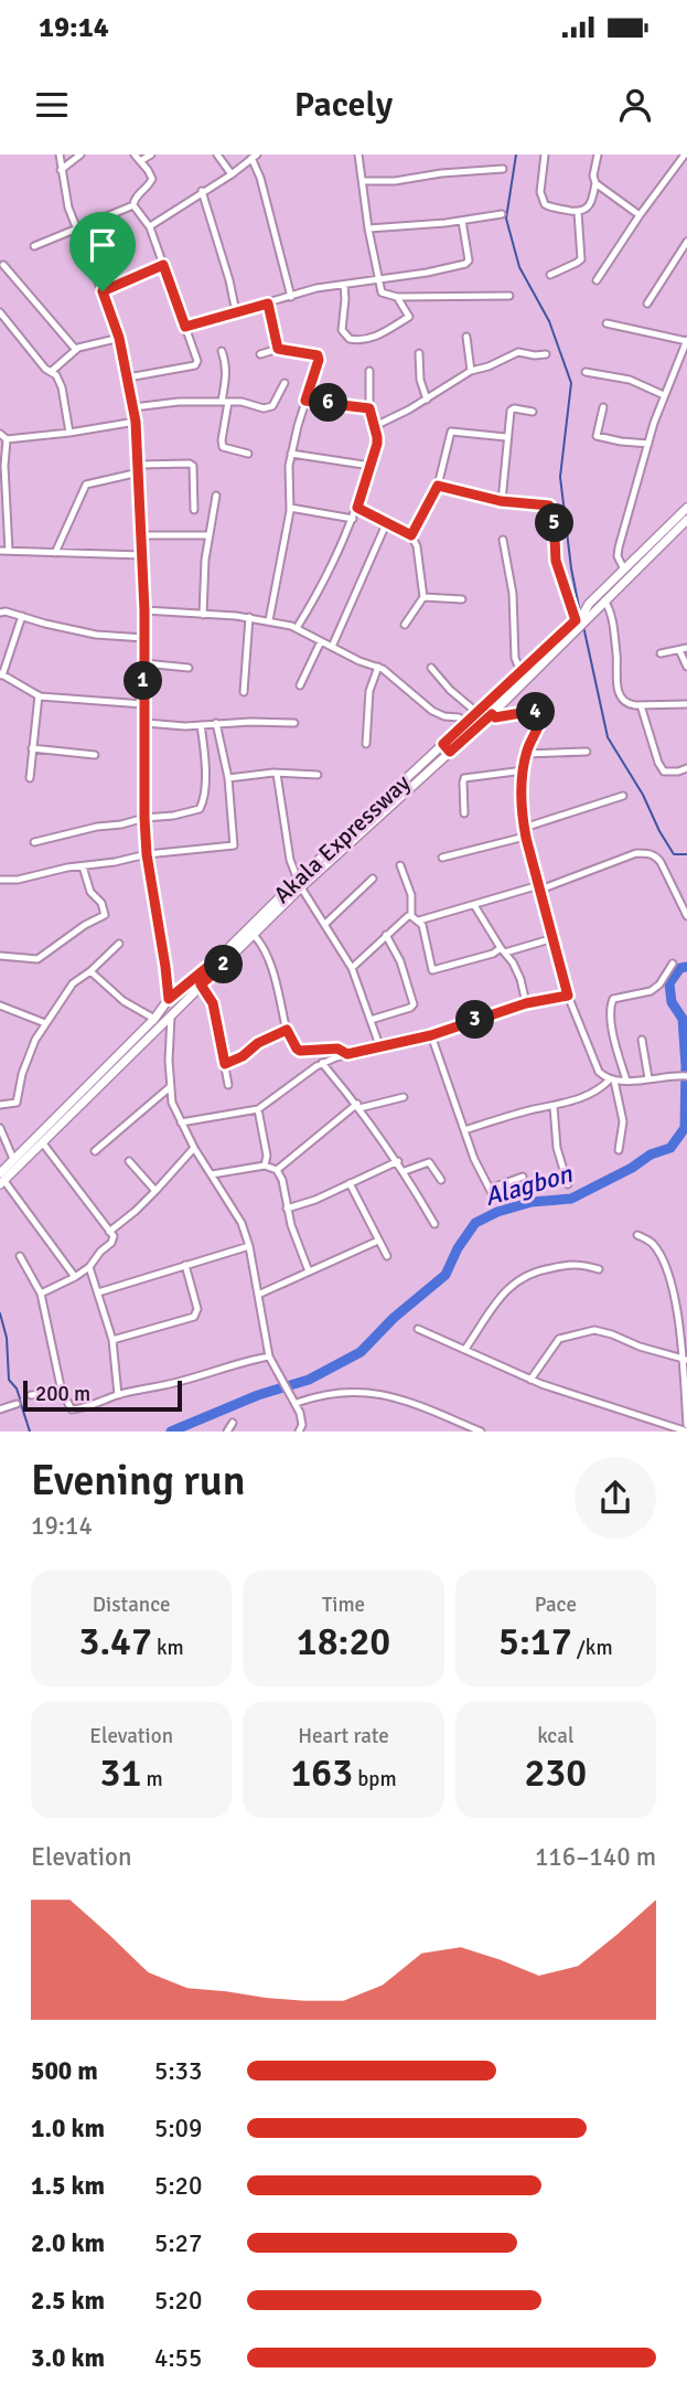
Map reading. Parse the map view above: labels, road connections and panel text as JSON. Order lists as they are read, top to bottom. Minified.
{"streets":{"main road":["Akala Expressway"]},"water":["Alagbon"],"scale_bar":"200 m","page":{"status":"19:14","header":"Pacely","pins":["6","5","1","4","2","3"],"scale":"200 m","heading":["Evening run","19:14"],"stats":[["Distance","3.47 km"],["Time","18:20"],["Pace","5:17 /km"],["Elevation","31 m"],["Heart rate","163 bpm"],["kcal","230"]],"chart":["Elevation","116–140 m"],"list":[{"name":"500 m","note":"5:33"},{"name":"1.0 km","note":"5:09"},{"name":"1.5 km","note":"5:20"},{"name":"2.0 km","note":"5:27"},{"name":"2.5 km","note":"5:20"},{"name":"3.0 km","note":"4:55"}]}}
